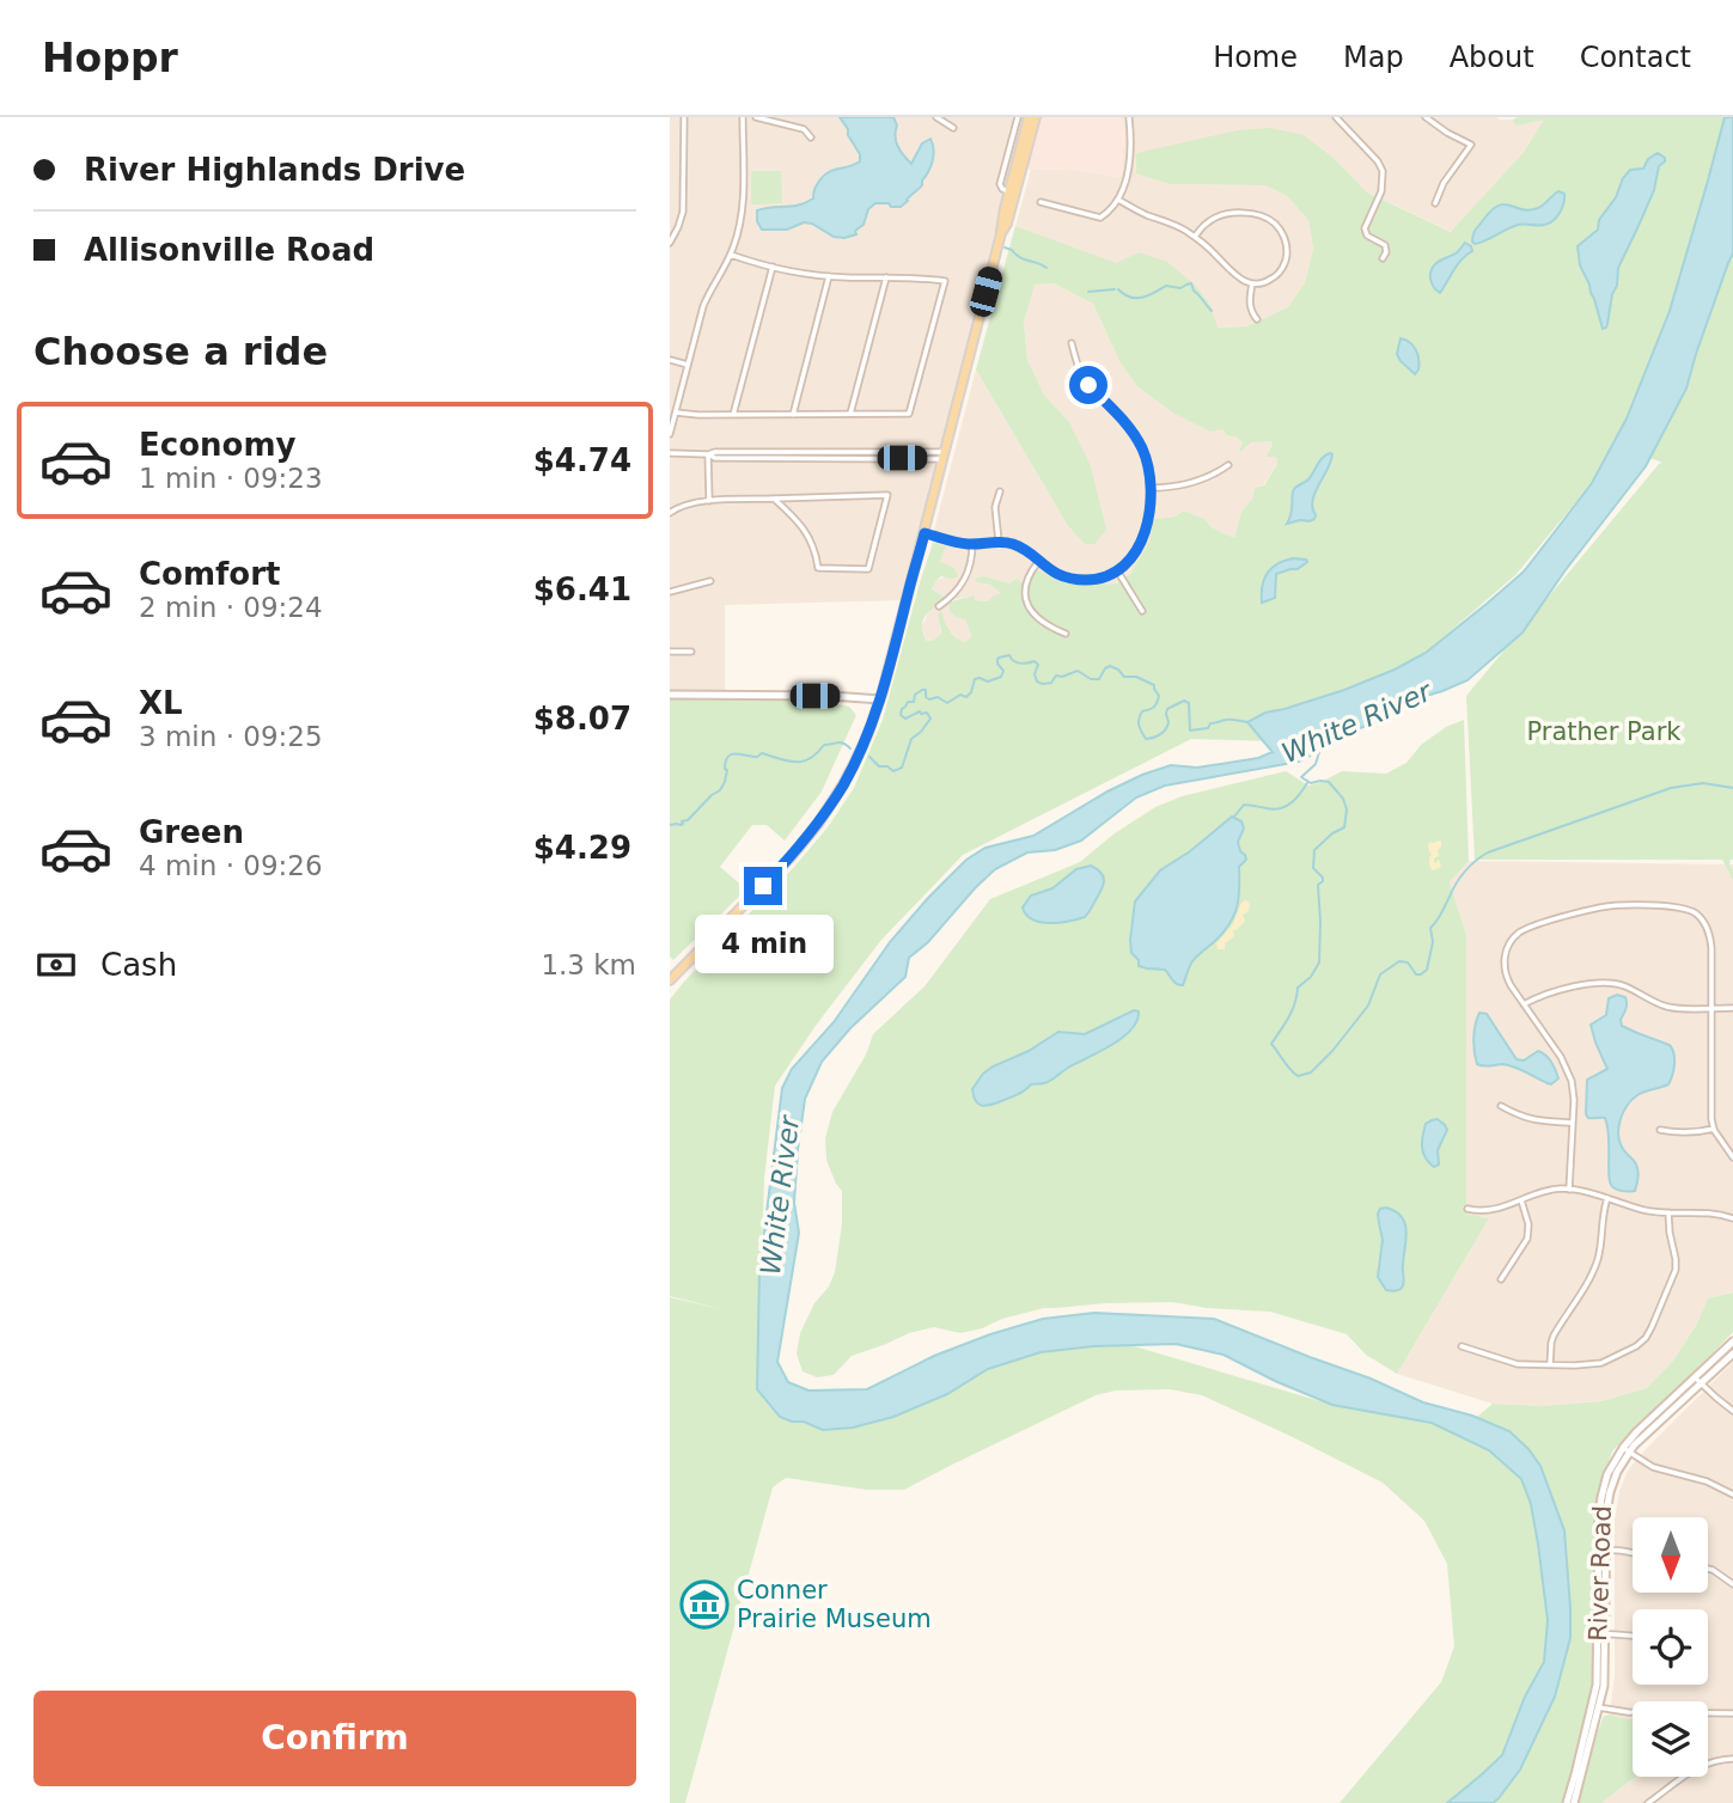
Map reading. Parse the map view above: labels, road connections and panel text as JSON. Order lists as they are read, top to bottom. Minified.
{"streets":{"main road":["River Road"]},"water":["White River"],"parks":["Prather Park"],"places":{"museum":["Conner Prairie Museum"]},"north":"bottom","page":{"header":"Hoppr","nav":["Home","Map","About","Contact"],"banner":["River Highlands Drive","Allisonville Road"],"heading":"Choose a ride","list":[{"name":"Economy","note":"1 min · 09:23","value":"$4.74"},{"name":"Comfort","note":"2 min · 09:24","value":"$6.41"},{"name":"XL","note":"3 min · 09:25","value":"$8.07"},{"name":"Green","note":"4 min · 09:26","value":"$4.29"}],"bubble":"4 min","pay":["Cash","1.3 km"],"buttons":"Confirm"}}
